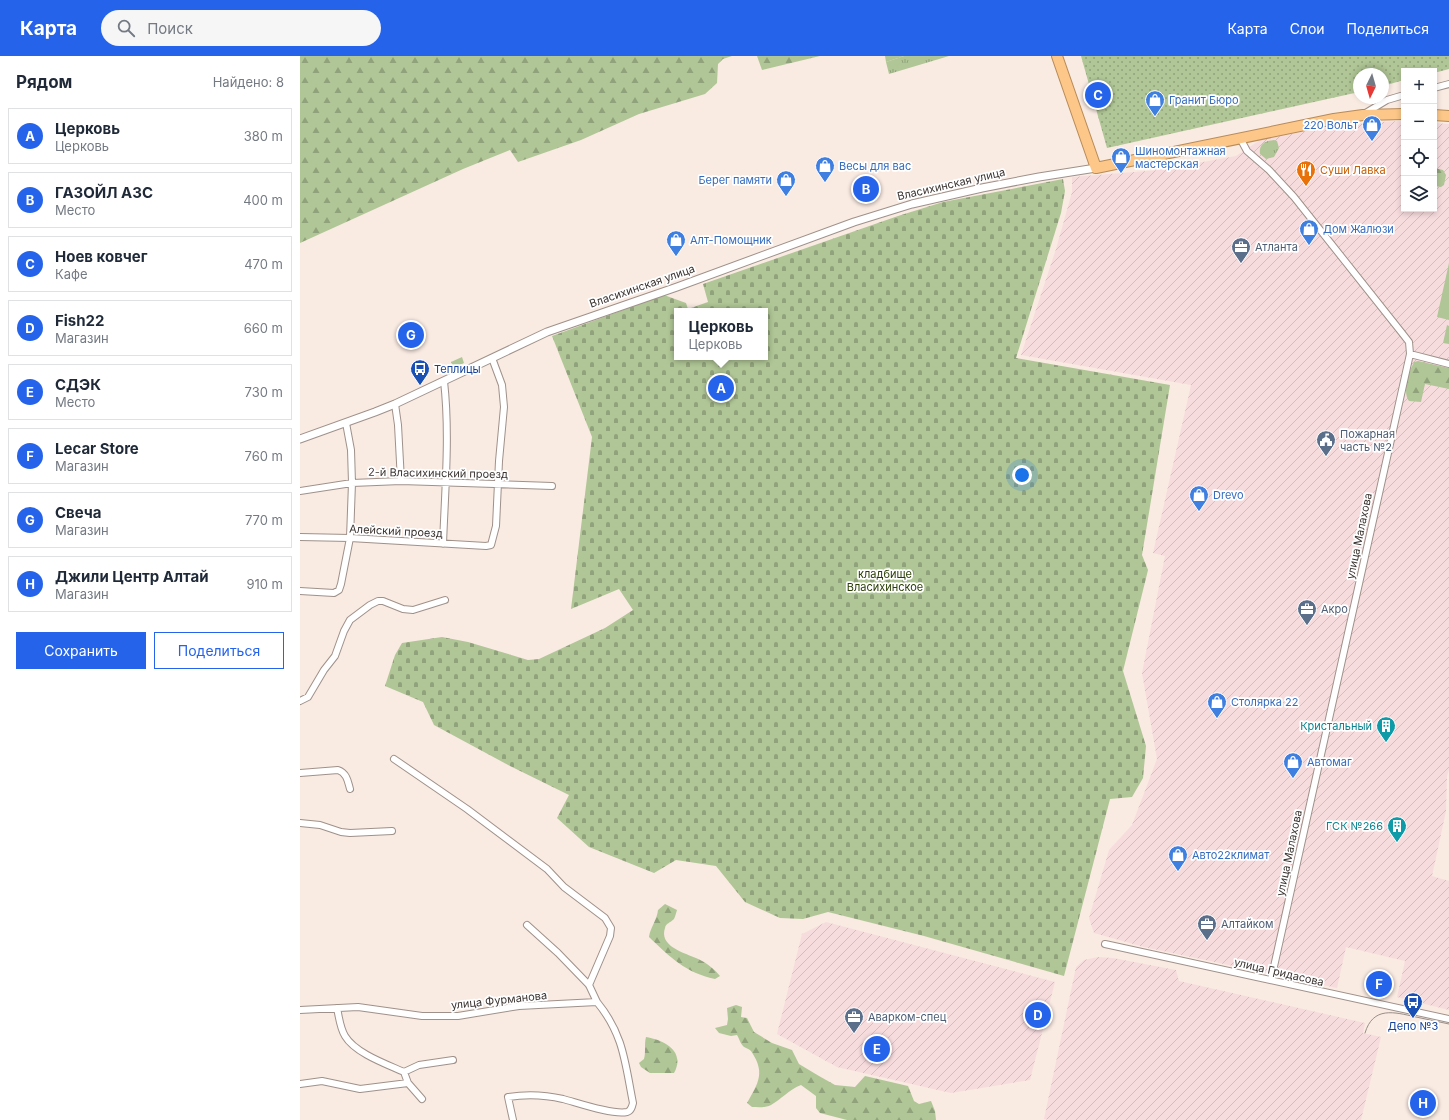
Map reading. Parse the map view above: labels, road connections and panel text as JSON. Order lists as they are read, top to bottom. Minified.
{"streets":{"highway":["Власихинская улица"],"street":["2-й Власихинский проезд","Алейский проезд","улица Малахова","улица Гридасова","улица Фурманова"]},"crossings":[["2-й Власихинский проезд","Алейский проезд"],["улица Малахова","улица Гридасова"]],"parks":["кладбище Власихинское"],"places":{"shop":["Гранит Бюро","220 Вольт","Шиномонтажная мастерская","Весы для вас","Берег памяти","Дом Жалюзи","Алт-Помощник","Drevo","Столярка 22","Автомаг","Авто22климат"],"restaurant":["Суши Лавка"],"office":["Атланта","Акро","Алтайком","Аварком-спец"],"bus stop":["Теплицы","Депо №3"],"public building":["Пожарная часть №2"],"building":["Кристальный","ГСК №266"]},"north":"bottom","page":{"header":"Карта","search":"Поиск","nav":["Карта","Слои","Поделиться"],"heading":["Рядом","Найдено: 8"],"map_buttons":["+","−"],"pins":["C","B","G","A","F","D","E","H"],"list":[{"mark":"A","name":"Церковь","note":"Церковь","value":"380 m"},{"mark":"B","name":"ГАЗОЙЛ АЗС","note":"Место","value":"400 m"},{"mark":"C","name":"Ноев ковчег","note":"Кафе","value":"470 m"},{"mark":"D","name":"Fish22","note":"Магазин","value":"660 m"},{"mark":"E","name":"СДЭК","note":"Место","value":"730 m"},{"mark":"F","name":"Lecar Store","note":"Магазин","value":"760 m"},{"mark":"G","name":"Свеча","note":"Магазин","value":"770 m"},{"mark":"H","name":"Джили Центр Алтай","note":"Магазин","value":"910 m"}],"popup":["Церковь","Церковь"],"buttons":["Сохранить","Поделиться"]}}
